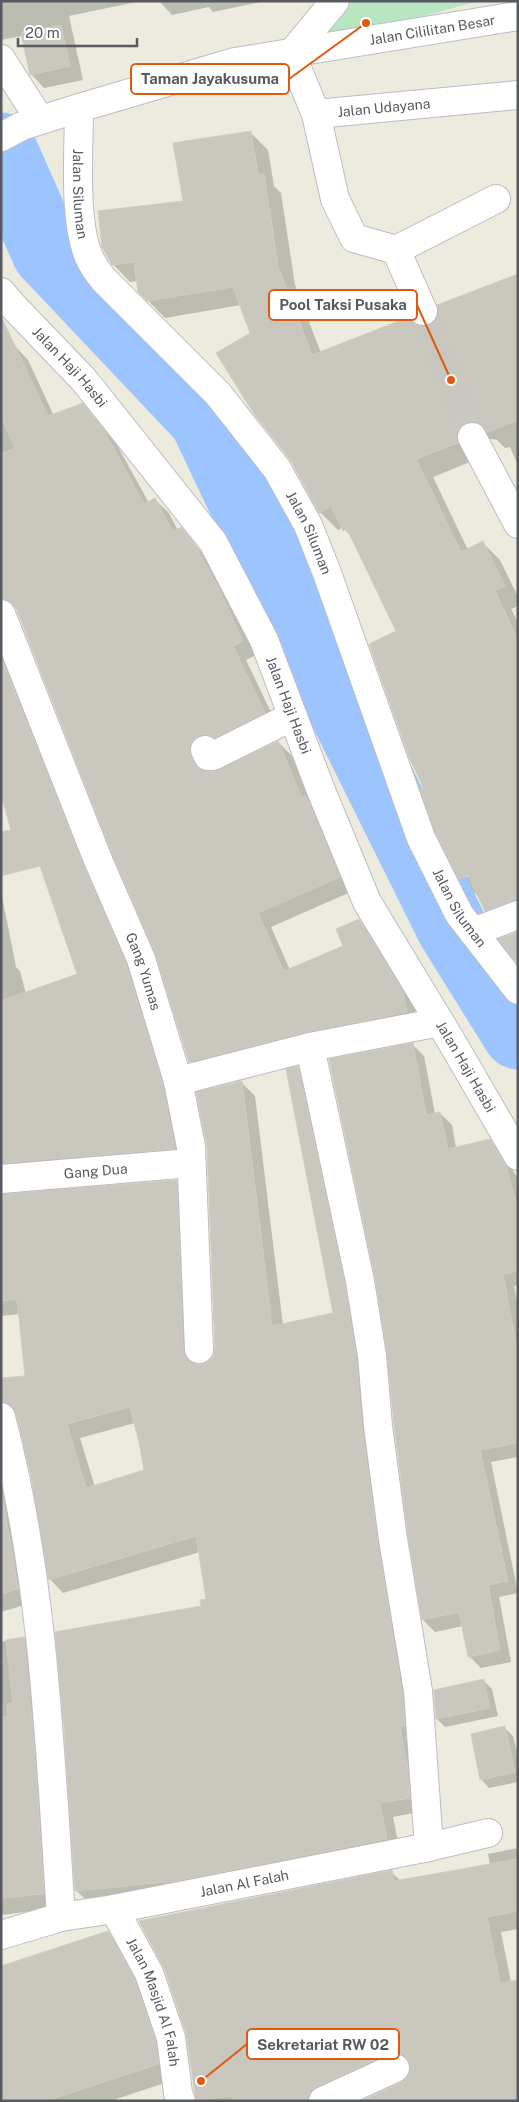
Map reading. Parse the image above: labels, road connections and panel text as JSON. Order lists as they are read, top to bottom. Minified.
{"streets":{"street":["Jalan Cililitan Besar","Jalan Udayana","Jalan Siluman","Jalan Haji Hasbi","Gang Yumas","Gang Dua","Jalan Al Falah","Jalan Masjid Al Falah"]},"crossings":[["Jalan Cililitan Besar","Jalan Siluman"],["Gang Yumas","Gang Dua"],["Jalan Al Falah","Jalan Masjid Al Falah"]],"places":["Taman Jayakusuma","Pool Taksi Pusaka","Sekretariat RW 02"],"scale_bar":"20 m"}
